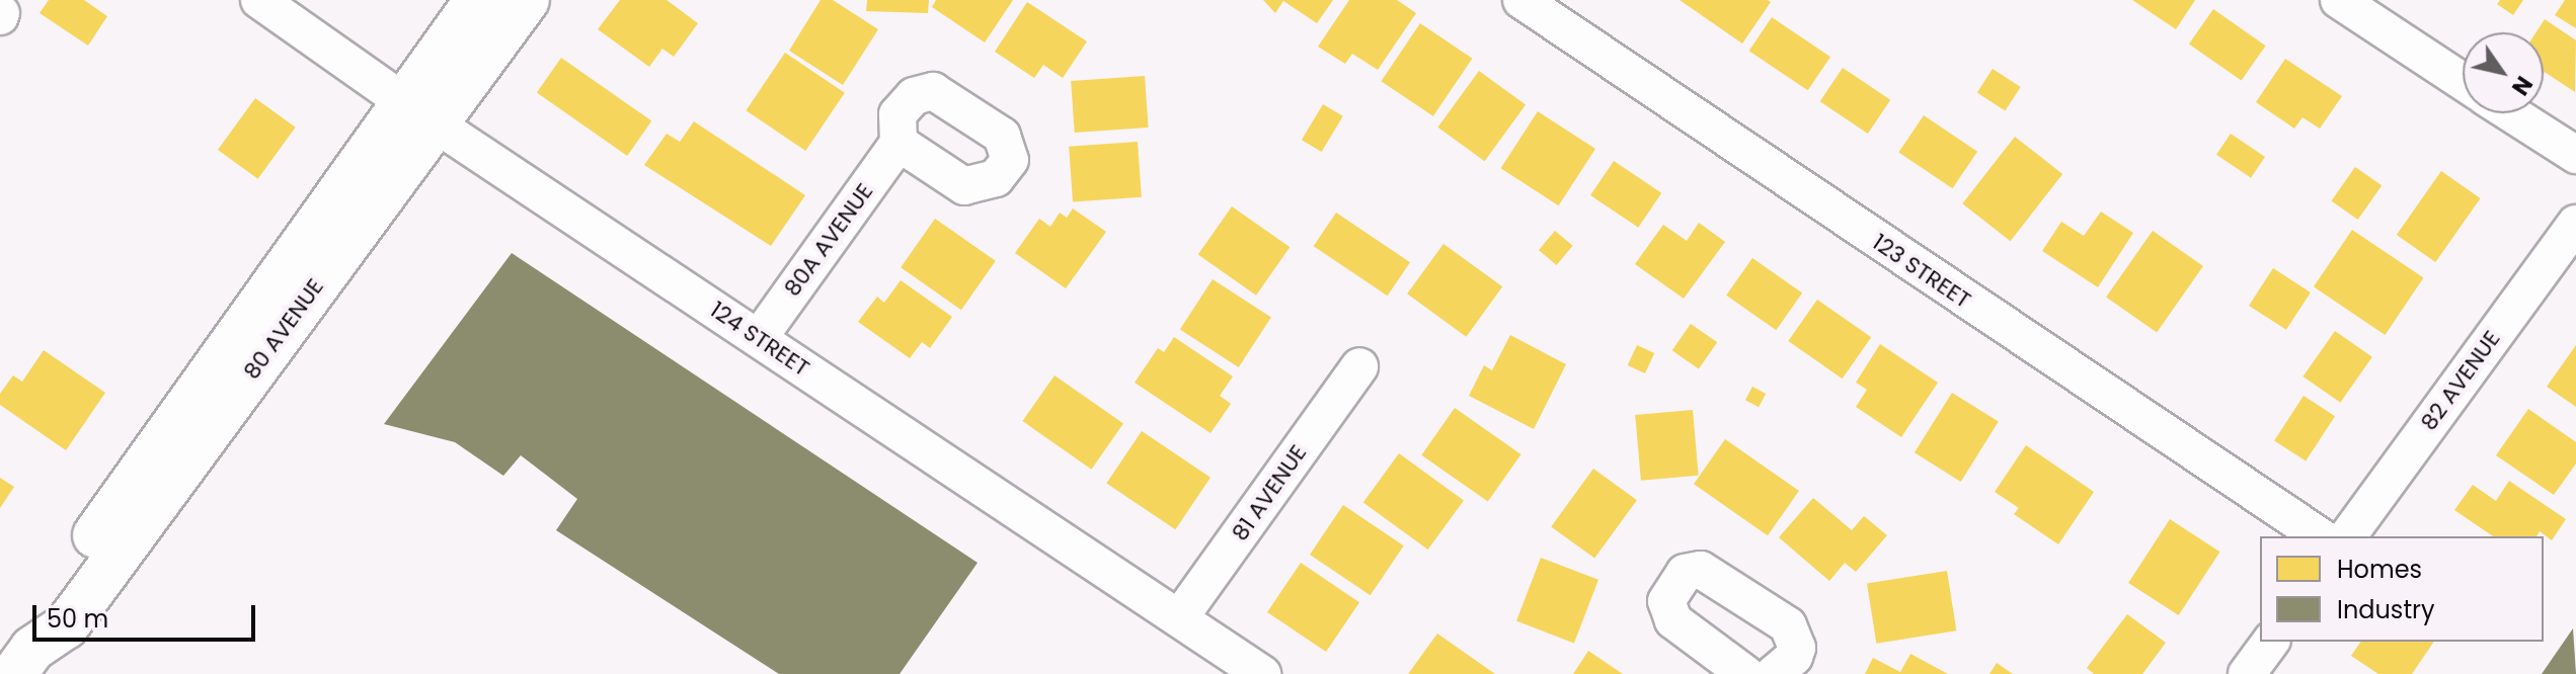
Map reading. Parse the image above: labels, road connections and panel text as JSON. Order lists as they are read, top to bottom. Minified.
{"streets":{"main road":["80 AVENUE"],"street":["80A AVENUE","123 STREET","124 STREET","82 AVENUE","81 AVENUE"]},"crossings":[["80A AVENUE","124 STREET"],["80 AVENUE","124 STREET"],["124 STREET","81 AVENUE"]],"legend":["Homes","Industry"],"scale_bar":"50 m","north":"bottom right"}
